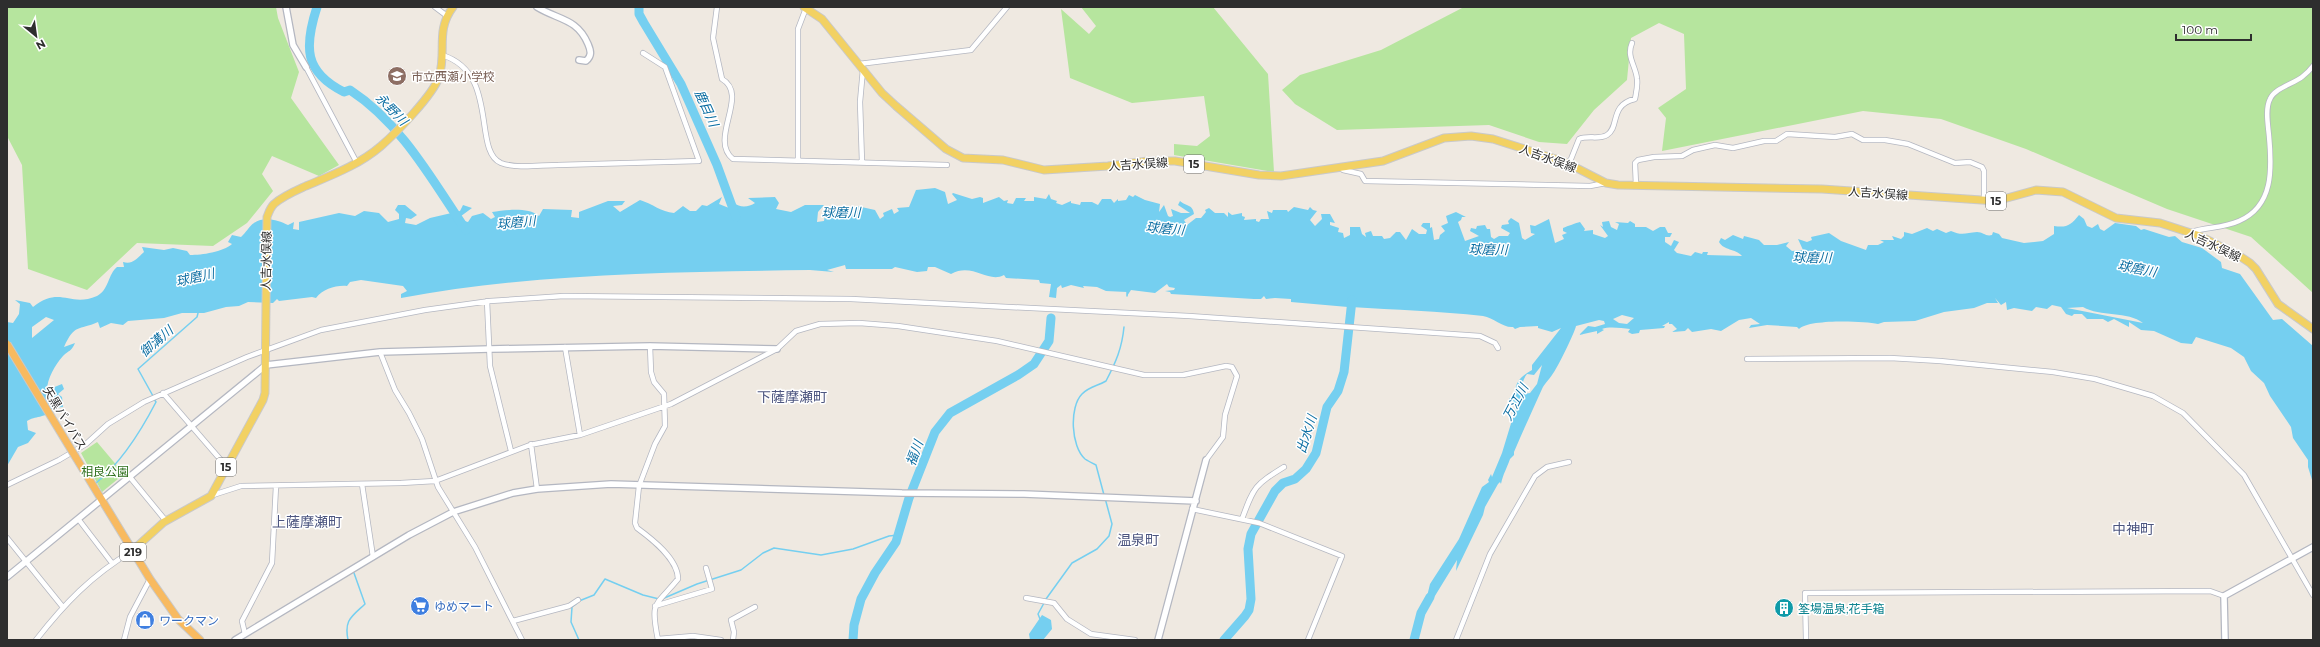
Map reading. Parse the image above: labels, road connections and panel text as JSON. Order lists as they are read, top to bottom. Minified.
{"streets":{"highway":["矢黒バイパス","219"],"main road":["人吉水俣線","15"]},"districts":["下薩摩瀬町","上薩摩瀬町","中神町","温泉町"],"water":["鹿目川","永野川","球磨川","御溝川","万江川","出水川","福川"],"parks":["相良公園"],"places":{"school or university":["市立西瀬小学校"],"supermarket":["ゆめマート"],"building":["筌場温泉;花手箱"],"shop":["ワークマン"]},"scale_bar":"100 m","north":"bottom right"}
